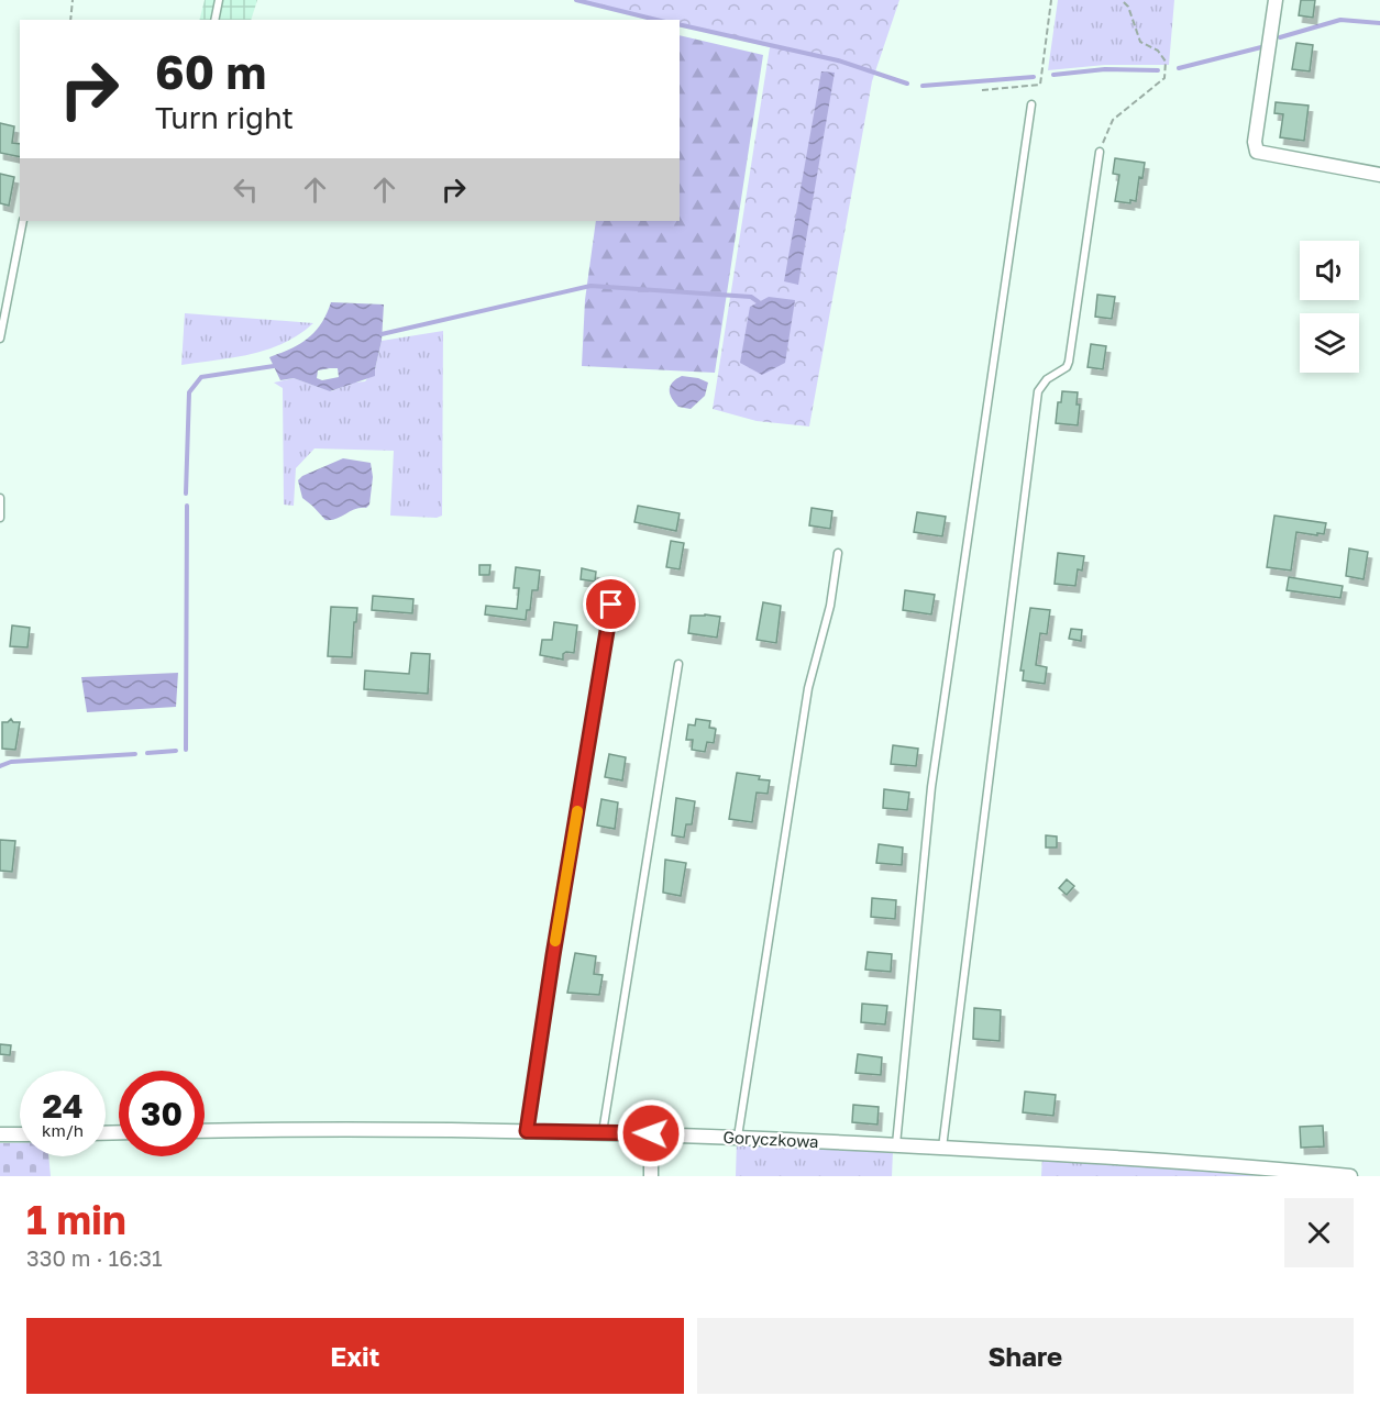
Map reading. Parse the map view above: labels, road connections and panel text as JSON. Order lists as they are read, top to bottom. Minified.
{"streets":{"street":["Goryczkowa"]},"page":{"turn":["60 m","Turn right"],"speed":"24 km/h","limit":"30","heading":["1 min","330 m · 16:31"],"buttons":["Exit","Share"]}}
